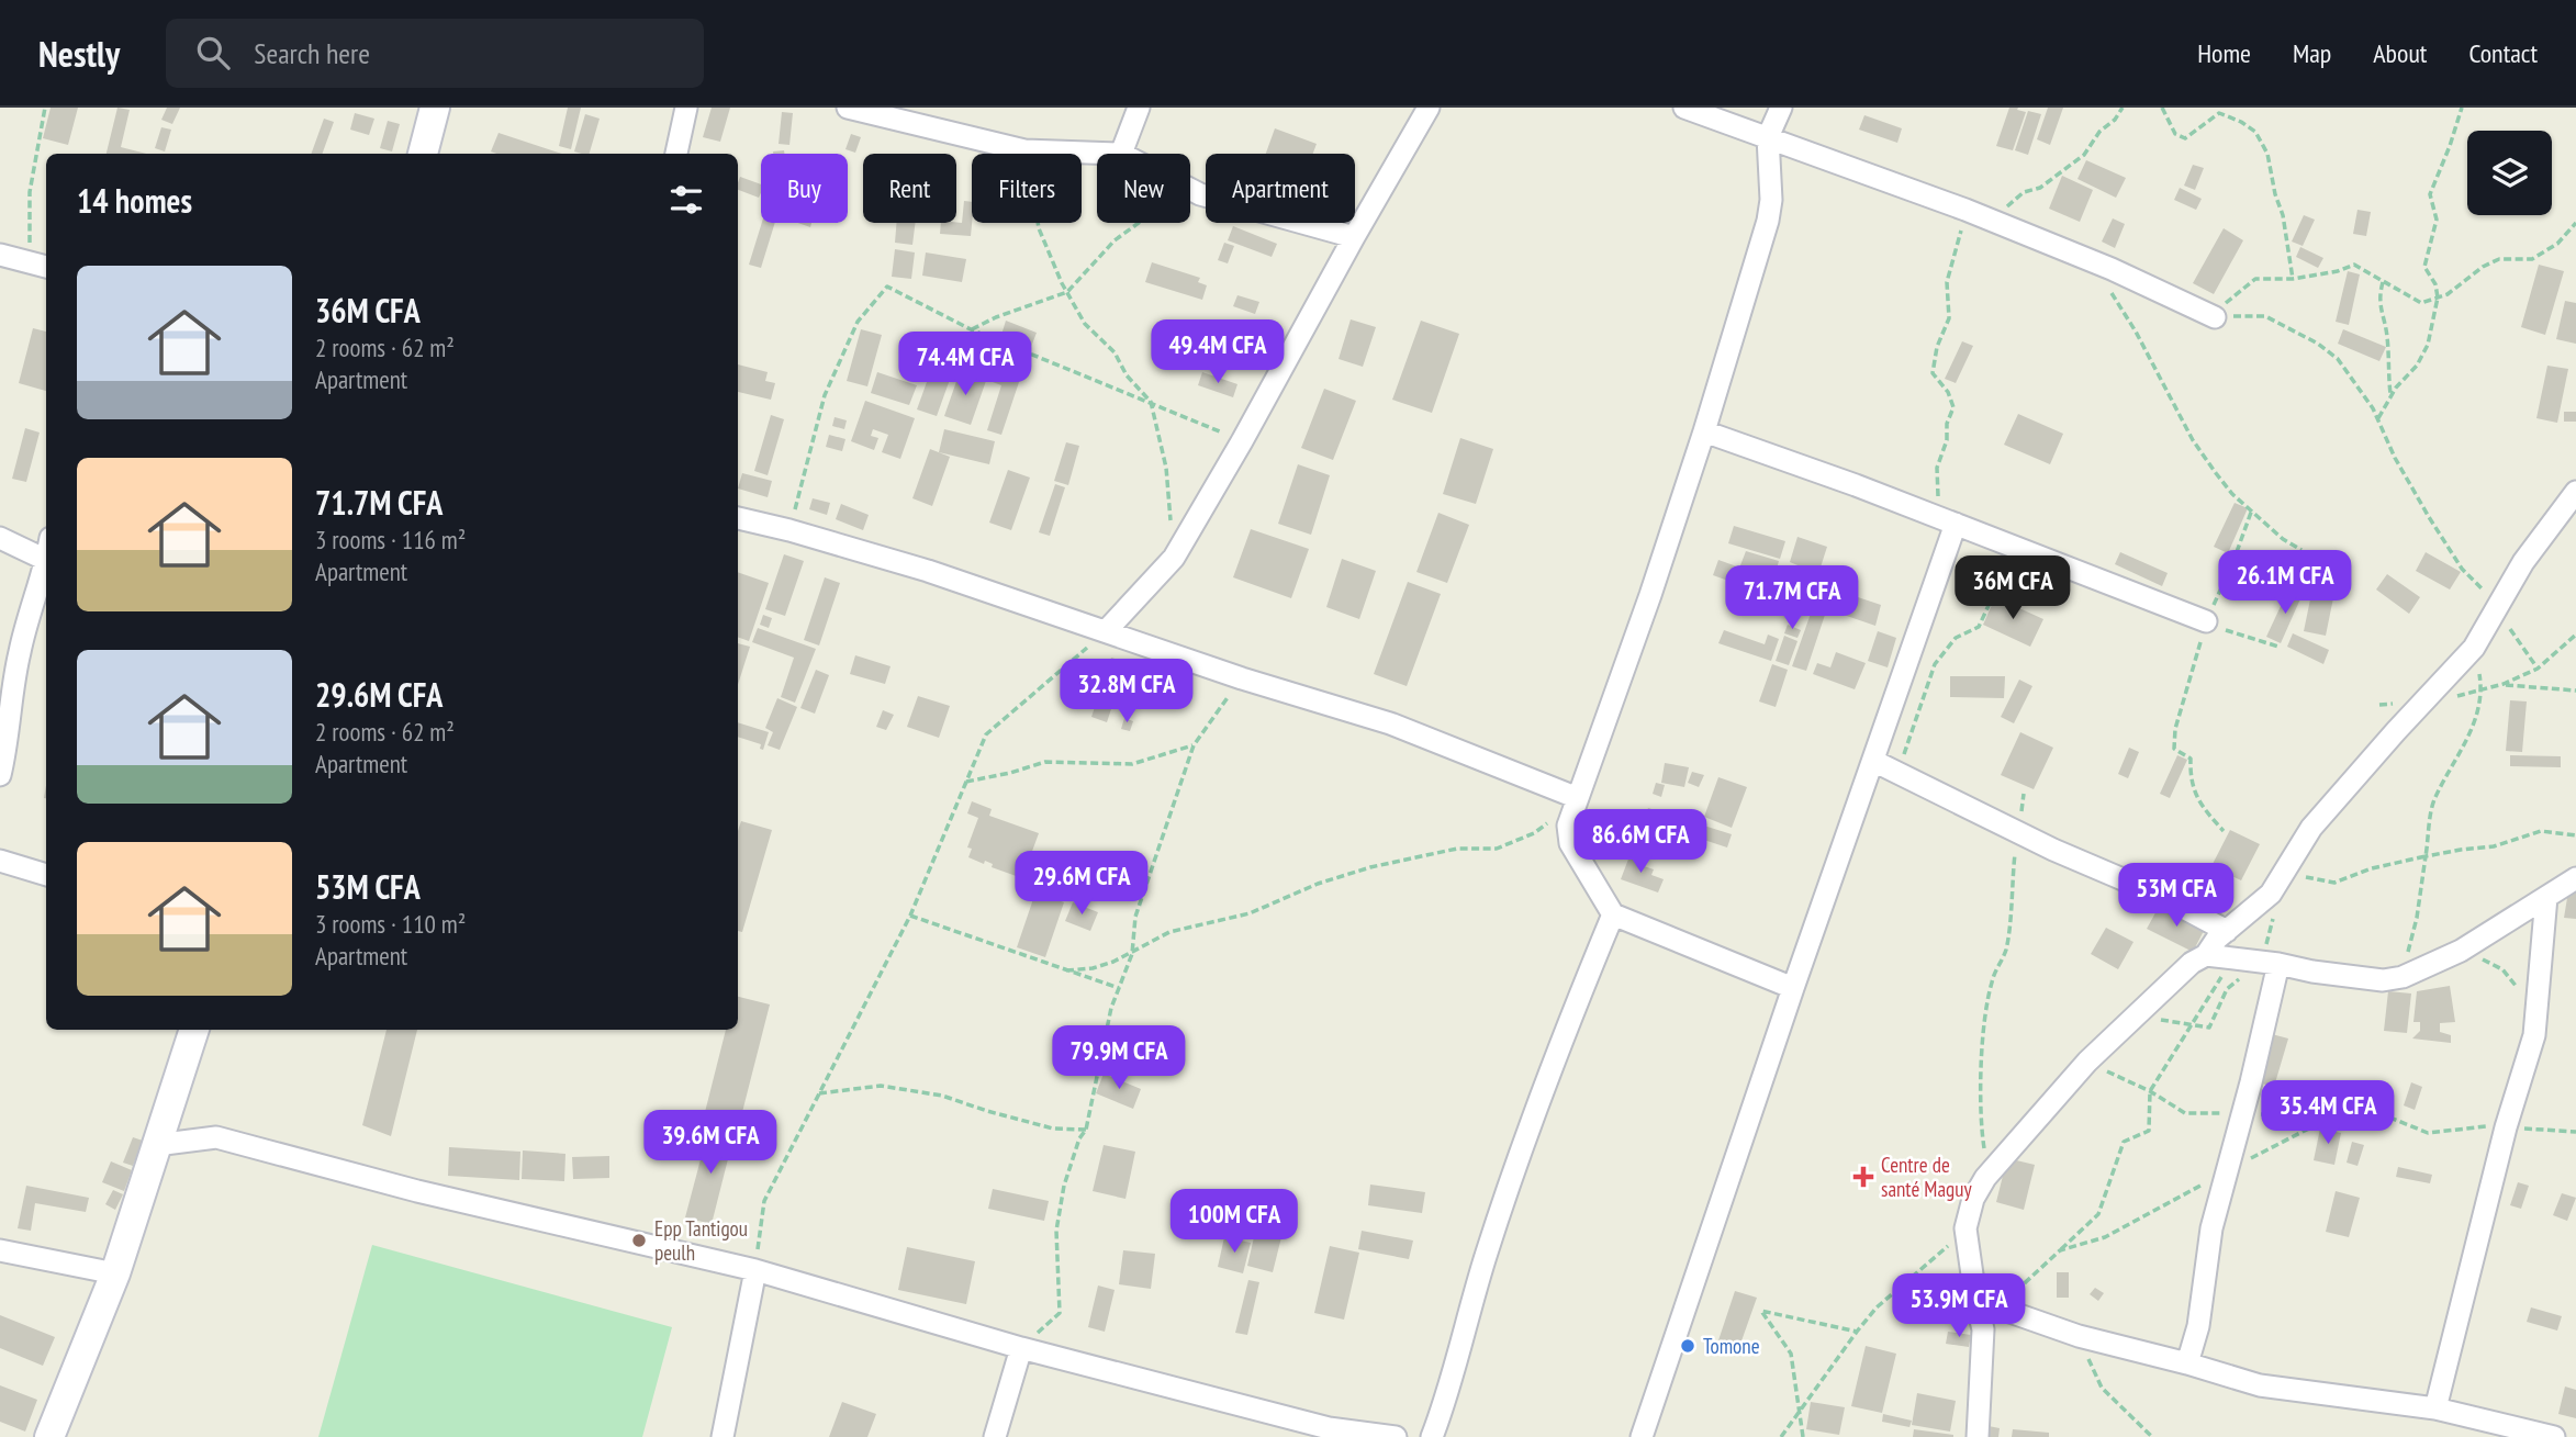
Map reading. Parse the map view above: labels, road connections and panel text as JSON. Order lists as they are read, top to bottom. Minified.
{"places":{"health":["Centre de santé Maguy"],"other":["Epp Tantigou peulh","Tomone"]},"page":{"header":"Nestly","search":"Search here","nav":["Home","Map","About","Contact"],"chip":["Buy","Rent","Filters","New","Apartment"],"heading":"14 homes","list":[{"name":"36M CFA","note":"2 rooms · 62 m² · Apartment"},{"name":"71.7M CFA","note":"3 rooms · 116 m² · Apartment"},{"name":"29.6M CFA","note":"2 rooms · 62 m² · Apartment"},{"name":"53M CFA","note":"3 rooms · 110 m² · Apartment"}],"price":["49.4M CFA","74.4M CFA","26.1M CFA","36M CFA","71.7M CFA","32.8M CFA","86.6M CFA","29.6M CFA","53M CFA","79.9M CFA","35.4M CFA","39.6M CFA","100M CFA","53.9M CFA"]}}
